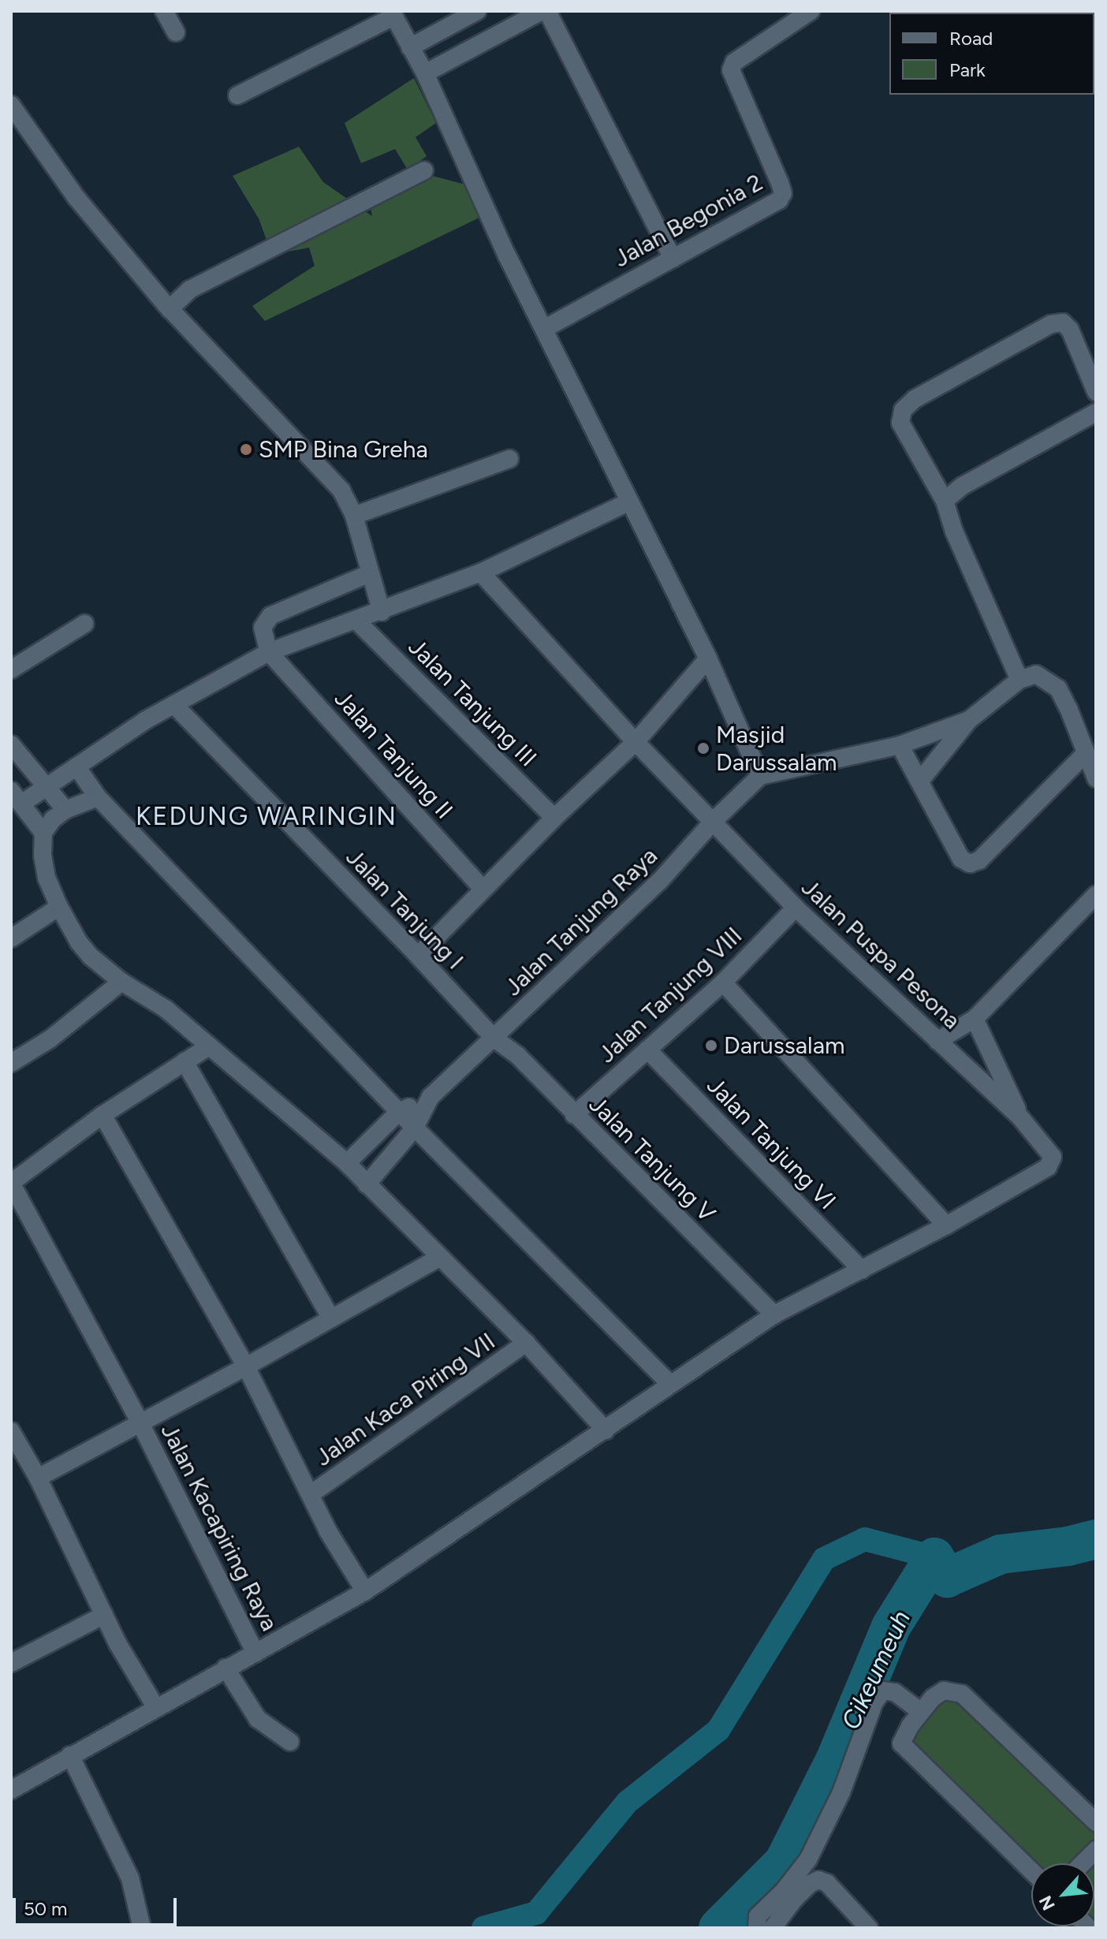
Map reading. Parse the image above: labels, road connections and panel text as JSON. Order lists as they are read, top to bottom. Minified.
{"streets":{"street":["Jalan Begonia 2","Jalan Tanjung III","Jalan Tanjung II","Jalan Tanjung I","Jalan Tanjung Raya","Jalan Puspa Pesona","Jalan Tanjung VIII","Jalan Tanjung VI","Jalan Tanjung V","Jalan Kaca Piring VII","Jalan Kacapiring Raya"]},"crossings":[["Jalan Tanjung I","Jalan Tanjung Raya"],["Jalan Tanjung I","Jalan Tanjung V"],["Jalan Tanjung Raya","Jalan Puspa Pesona"],["Jalan Tanjung Raya","Jalan Tanjung V"],["Jalan Puspa Pesona","Jalan Tanjung VIII"],["Jalan Tanjung VIII","Jalan Tanjung VI"],["Jalan Tanjung VIII","Jalan Tanjung V"]],"districts":["KEDUNG WARINGIN"],"water":["Cikeumeuh"],"places":["SMP Bina Greha","Masjid Darussalam","Darussalam"],"legend":["Road","Park"],"scale_bar":"50 m","north":"bottom left"}
